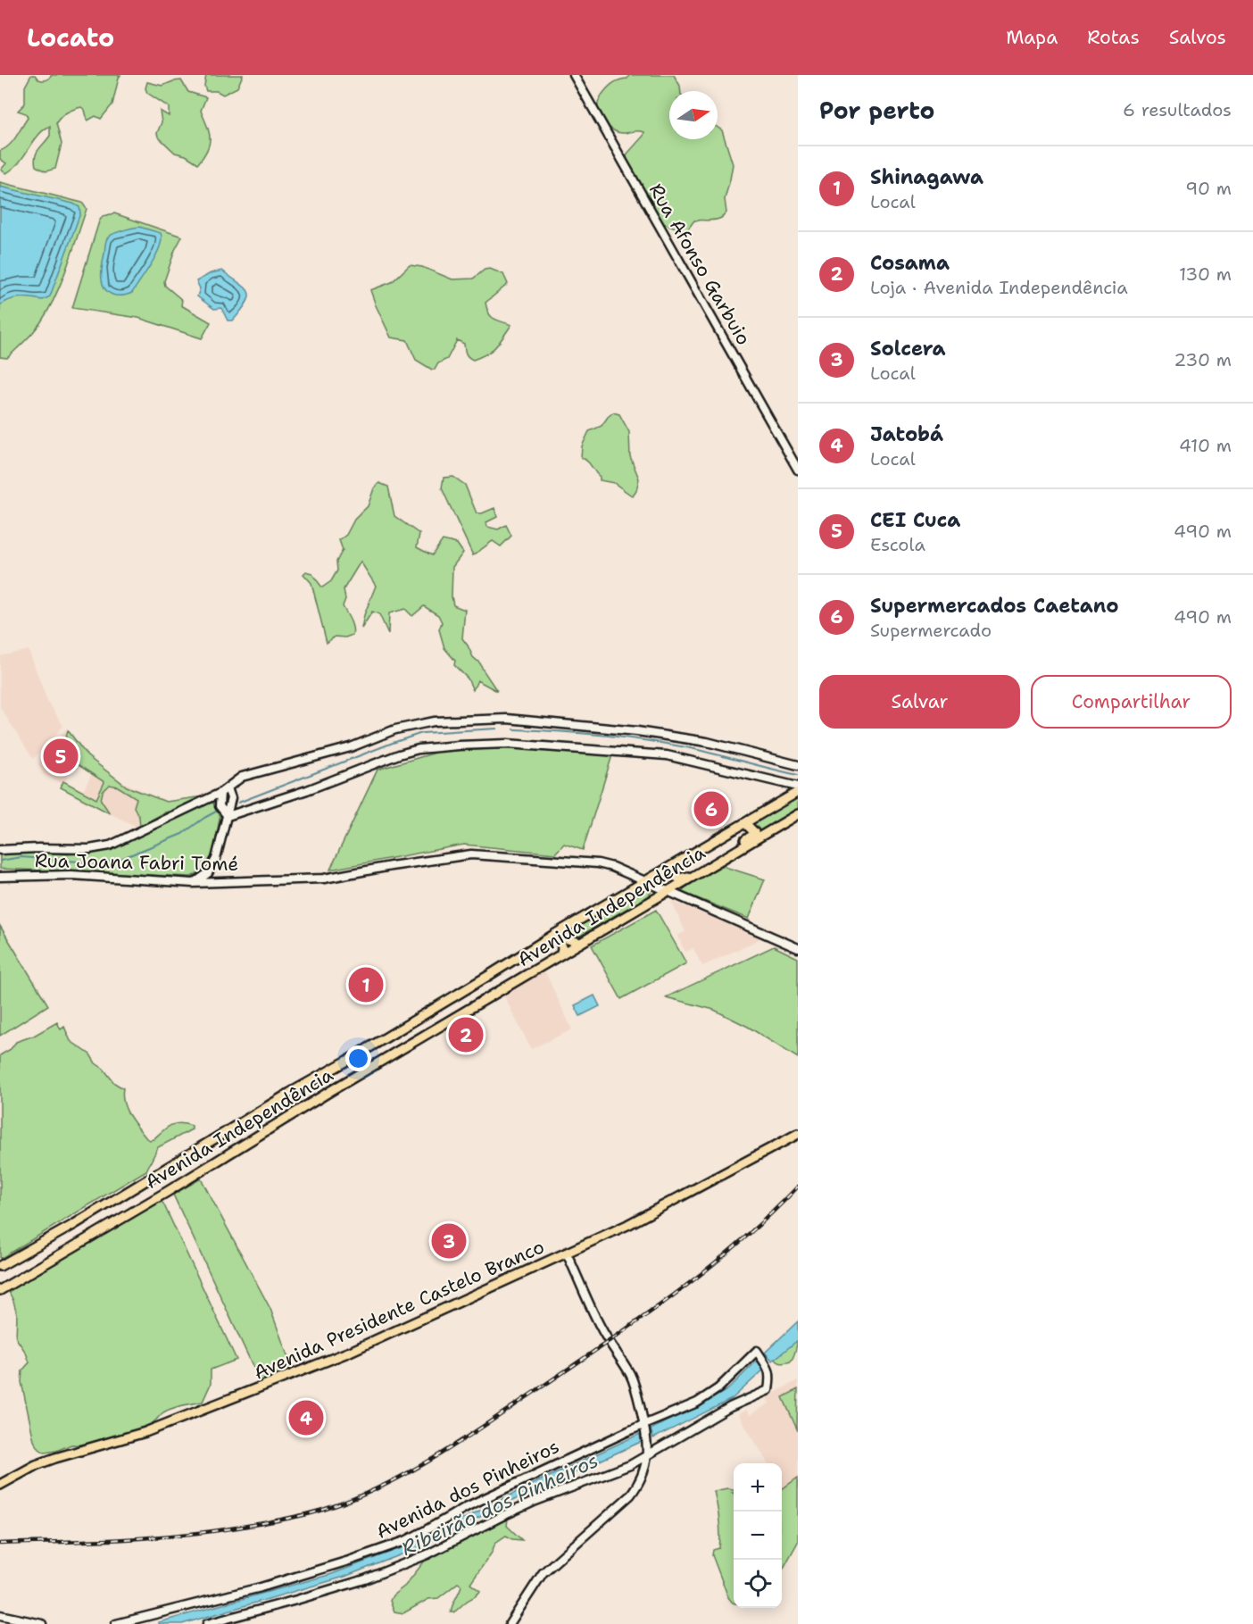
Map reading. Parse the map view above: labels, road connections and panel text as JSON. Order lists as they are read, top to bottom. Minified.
{"streets":{"main road":["Avenida Independência","Avenida Presidente Castelo Branco"],"street":["Rua Afonso Garbuio","Rua Joana Fabri Tomé","Avenida dos Pinheiros"]},"crossings":[["Rua Joana Fabri Tomé","Avenida Independência"]],"water":["Ribeirão dos Pinheiros"],"north":"right","page":{"header":"Locato","nav":["Mapa","Rotas","Salvos"],"heading":["Por perto","6 resultados"],"list":[{"mark":"1","name":"Shinagawa","note":"Local","value":"90 m"},{"mark":"2","name":"Cosama","note":"Loja · Avenida Independência","value":"130 m"},{"mark":"3","name":"Solcera","note":"Local","value":"230 m"},{"mark":"4","name":"Jatobá","note":"Local","value":"410 m"},{"mark":"5","name":"CEI Cuca","note":"Escola","value":"490 m"},{"mark":"6","name":"Supermercados Caetano","note":"Supermercado","value":"490 m"}],"buttons":["Salvar","Compartilhar"],"pins":["5","6","1","2","3","4"],"map_buttons":["+","−"]}}
